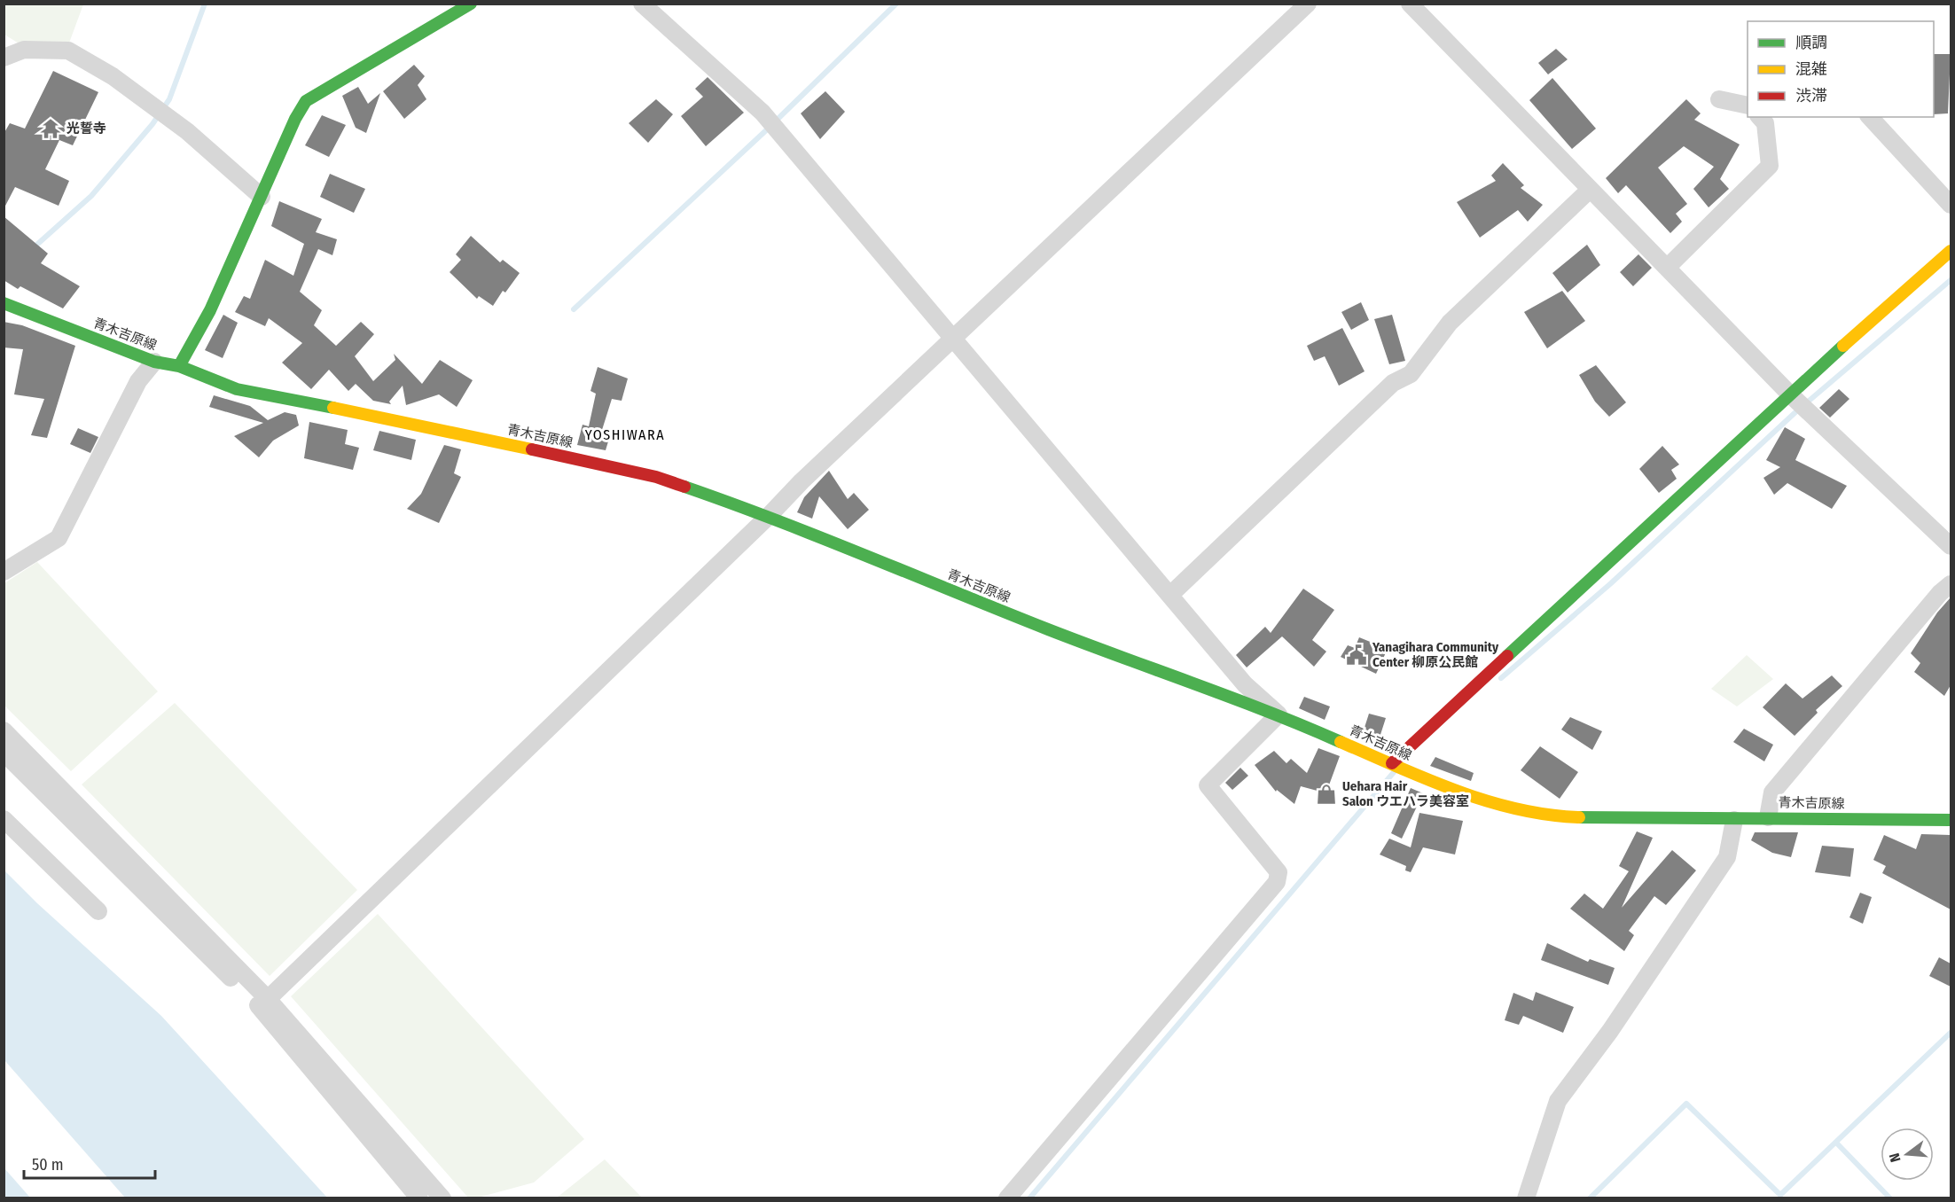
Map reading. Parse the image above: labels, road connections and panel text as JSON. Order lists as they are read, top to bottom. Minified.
{"streets":{"main road":["青木吉原線"]},"districts":["YOSHIWARA"],"places":{"temple":["光誓寺"],"public building":["Yanagihara Community Center 柳原公民館"],"shop":["Uehara Hair Salon ウエハラ美容室"]},"legend":["順調","混雑","渋滞"],"scale_bar":"50 m","north":"left"}
